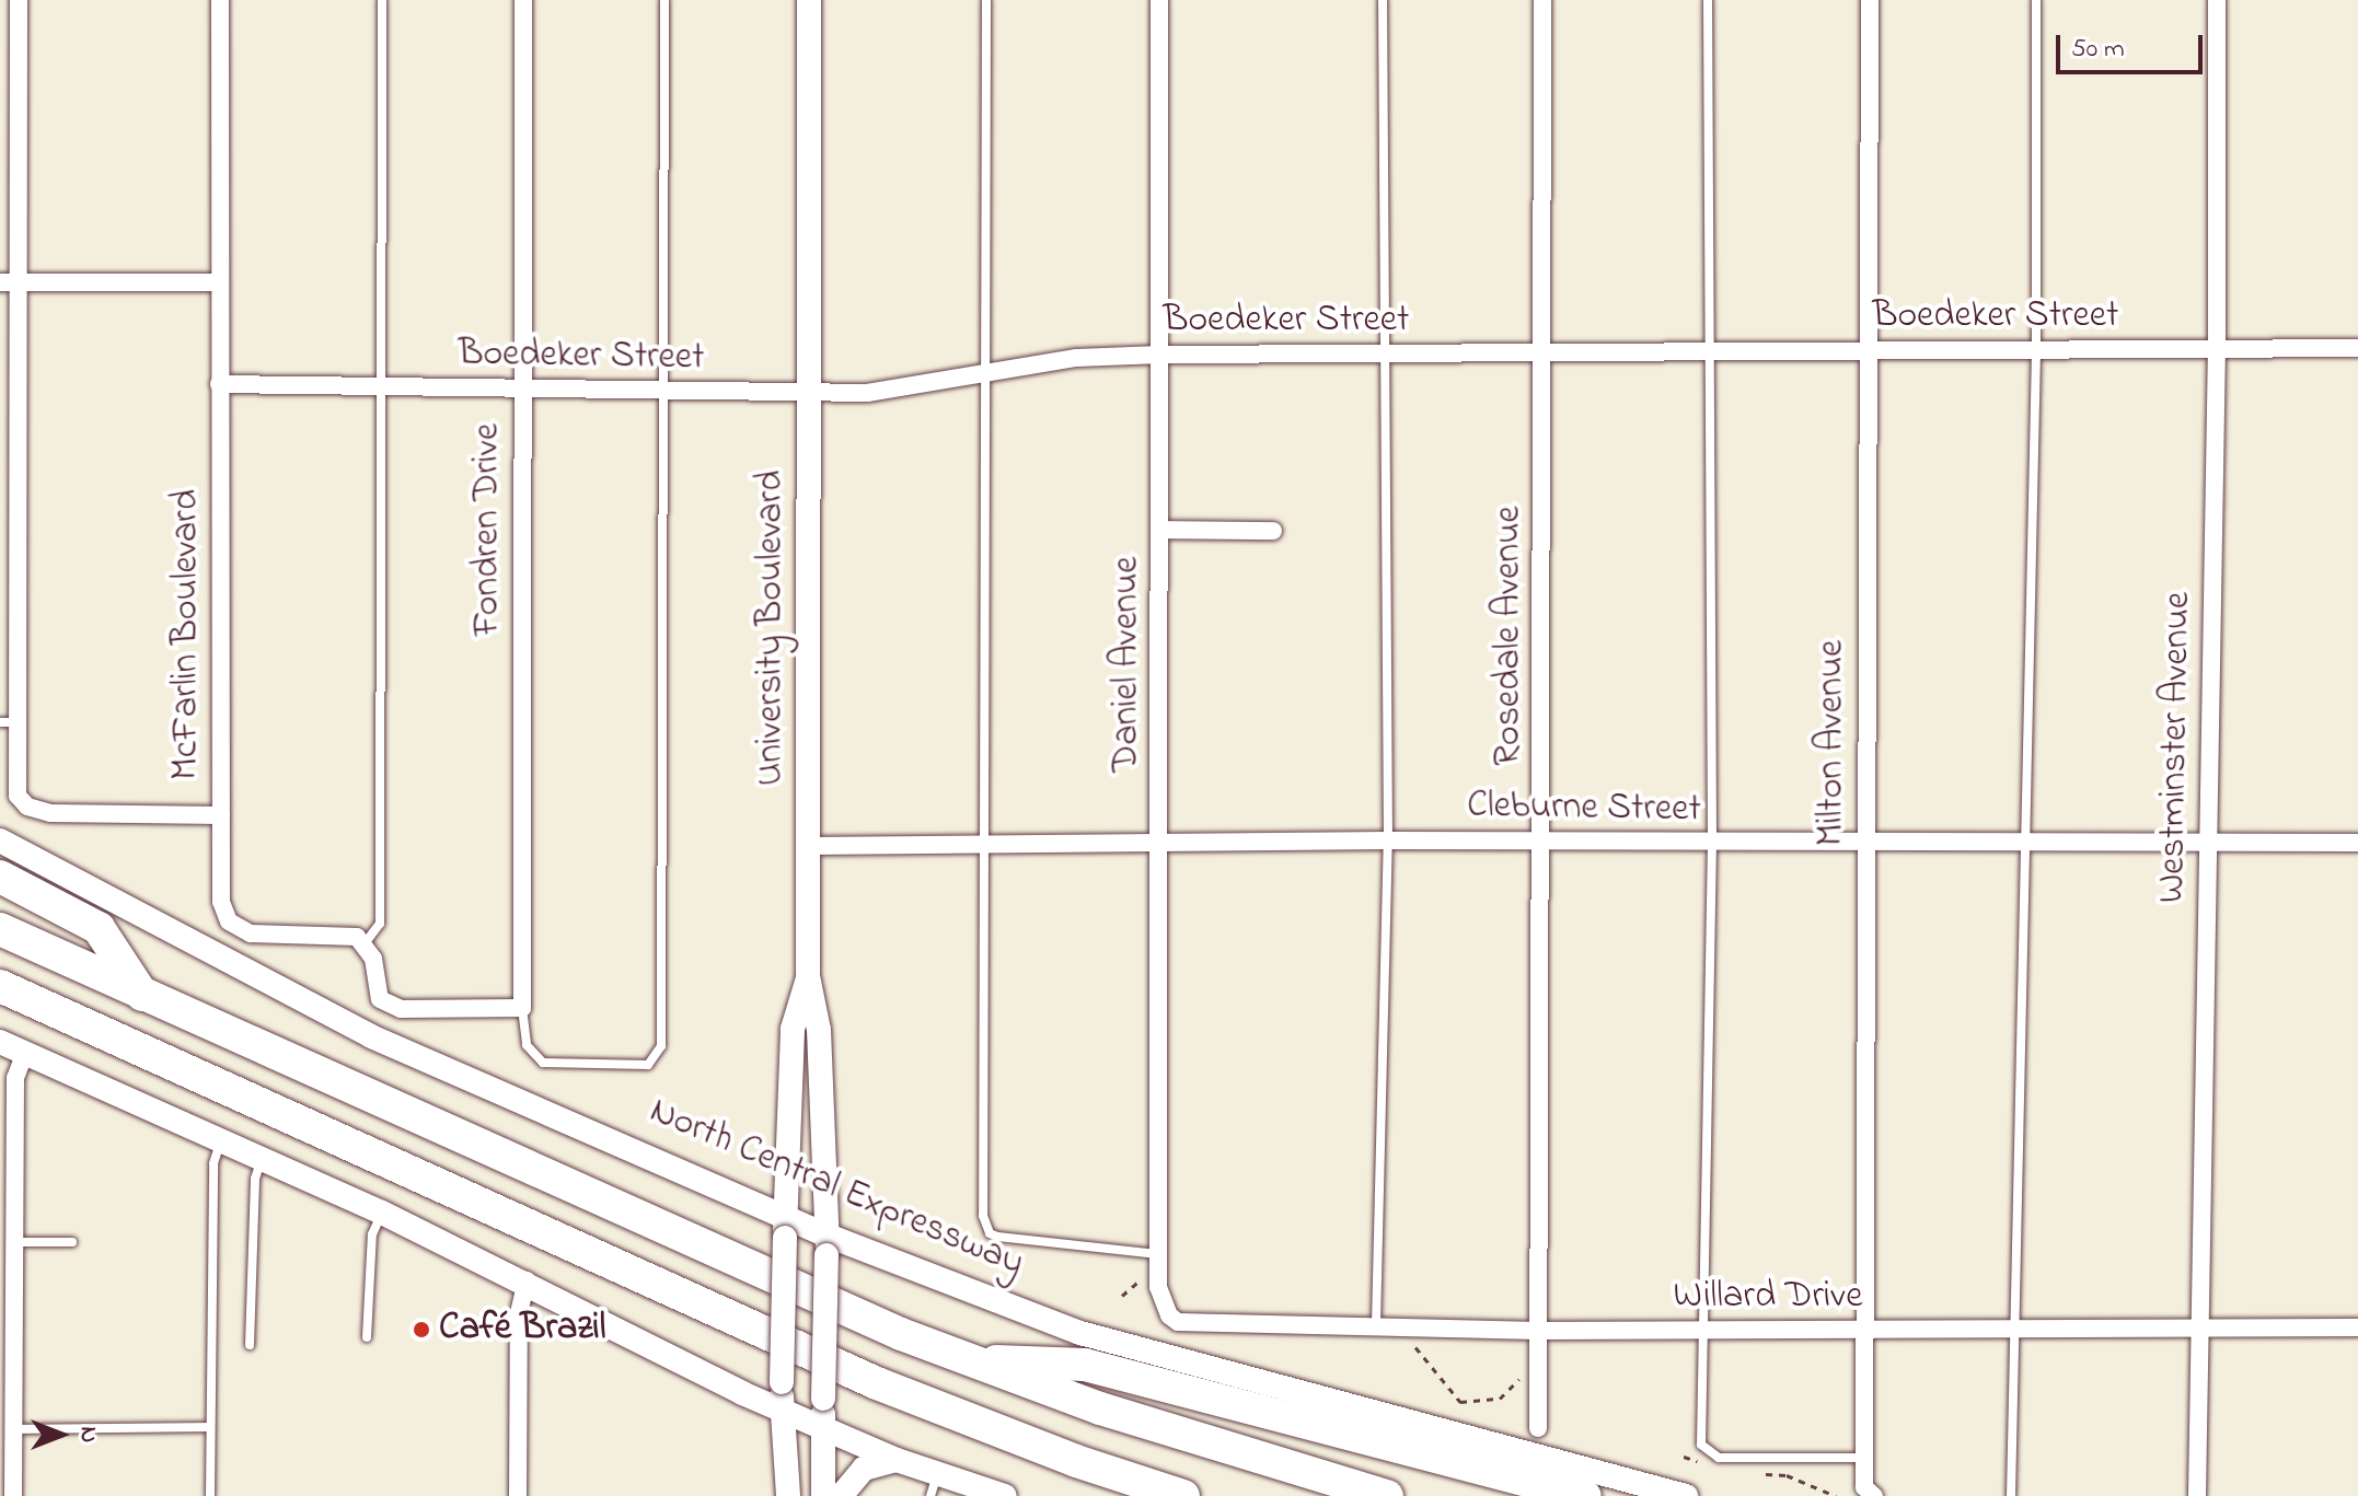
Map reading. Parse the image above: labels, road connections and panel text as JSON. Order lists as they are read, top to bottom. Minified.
{"streets":{"main road":["University Boulevard","North Central Expressway"],"street":["Boedeker Street","Fondren Drive","McFarlin Boulevard","Rosedale Avenue","Daniel Avenue","Milton Avenue","Westminster Avenue","Cleburne Street","Willard Drive"]},"crossings":[["Boedeker Street","Fondren Drive"],["Boedeker Street","University Boulevard"],["Boedeker Street","McFarlin Boulevard"],["Boedeker Street","Rosedale Avenue"],["Boedeker Street","Daniel Avenue"],["Boedeker Street","Milton Avenue"],["Boedeker Street","Westminster Avenue"],["University Boulevard","Cleburne Street"],["University Boulevard","North Central Expressway"],["Rosedale Avenue","Cleburne Street"],["Rosedale Avenue","Willard Drive"],["Daniel Avenue","Cleburne Street"],["Daniel Avenue","Willard Drive"],["Milton Avenue","Cleburne Street"],["Milton Avenue","Willard Drive"],["Westminster Avenue","Cleburne Street"],["Westminster Avenue","Willard Drive"]],"places":["Café Brazil"],"scale_bar":"50 m","north":"right"}
